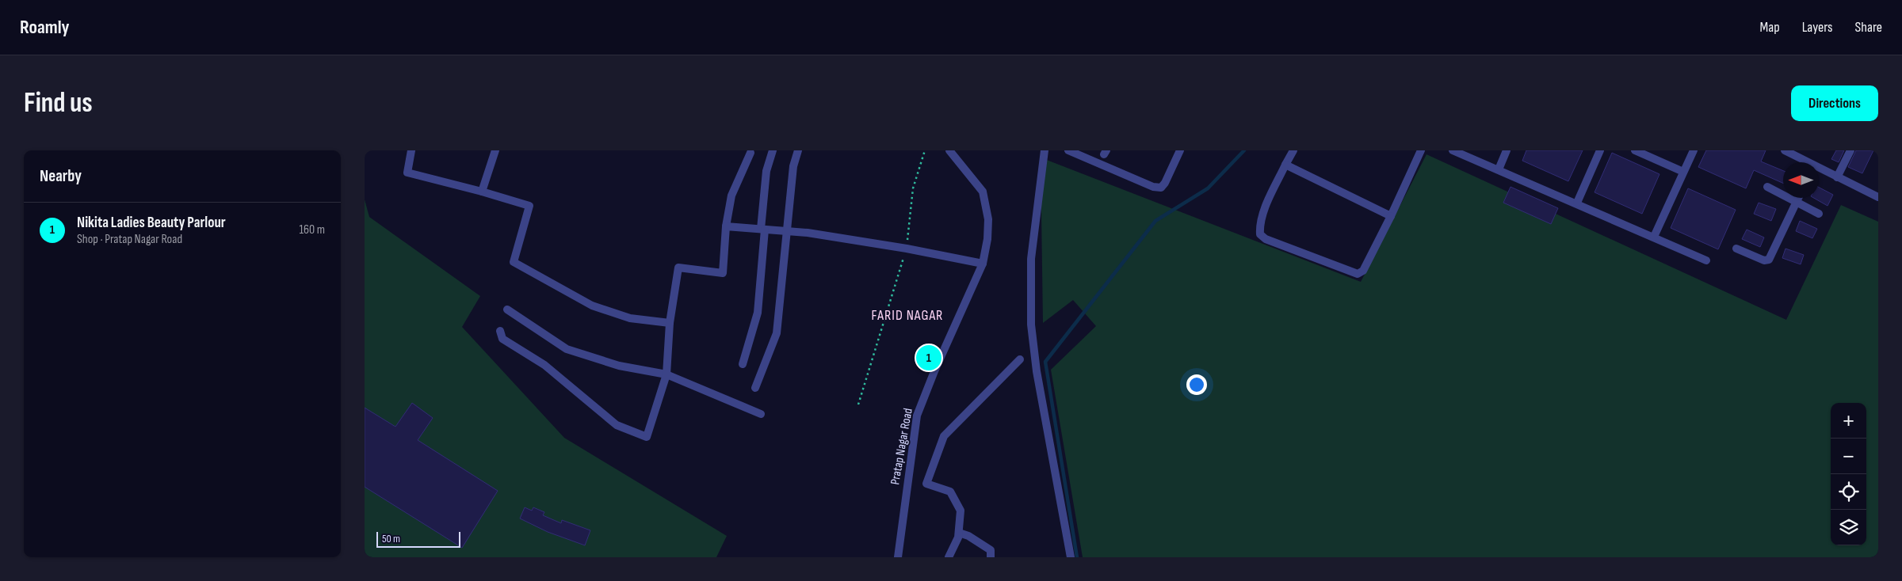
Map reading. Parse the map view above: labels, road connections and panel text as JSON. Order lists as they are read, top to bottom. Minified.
{"streets":{"street":["Pratap Nagar Road"]},"districts":["FARID NAGAR"],"scale_bar":"50 m","north":"left","page":{"header":"Roamly","nav":["Map","Layers","Share"],"buttons":"Directions","title":"Find us","heading":"Nearby","list":[{"mark":"1","name":"Nikita Ladies Beauty Parlour","note":"Shop · Pratap Nagar Road","value":"160 m"}],"pins":"1","map_buttons":["+","−"],"scale":"50 m"}}
